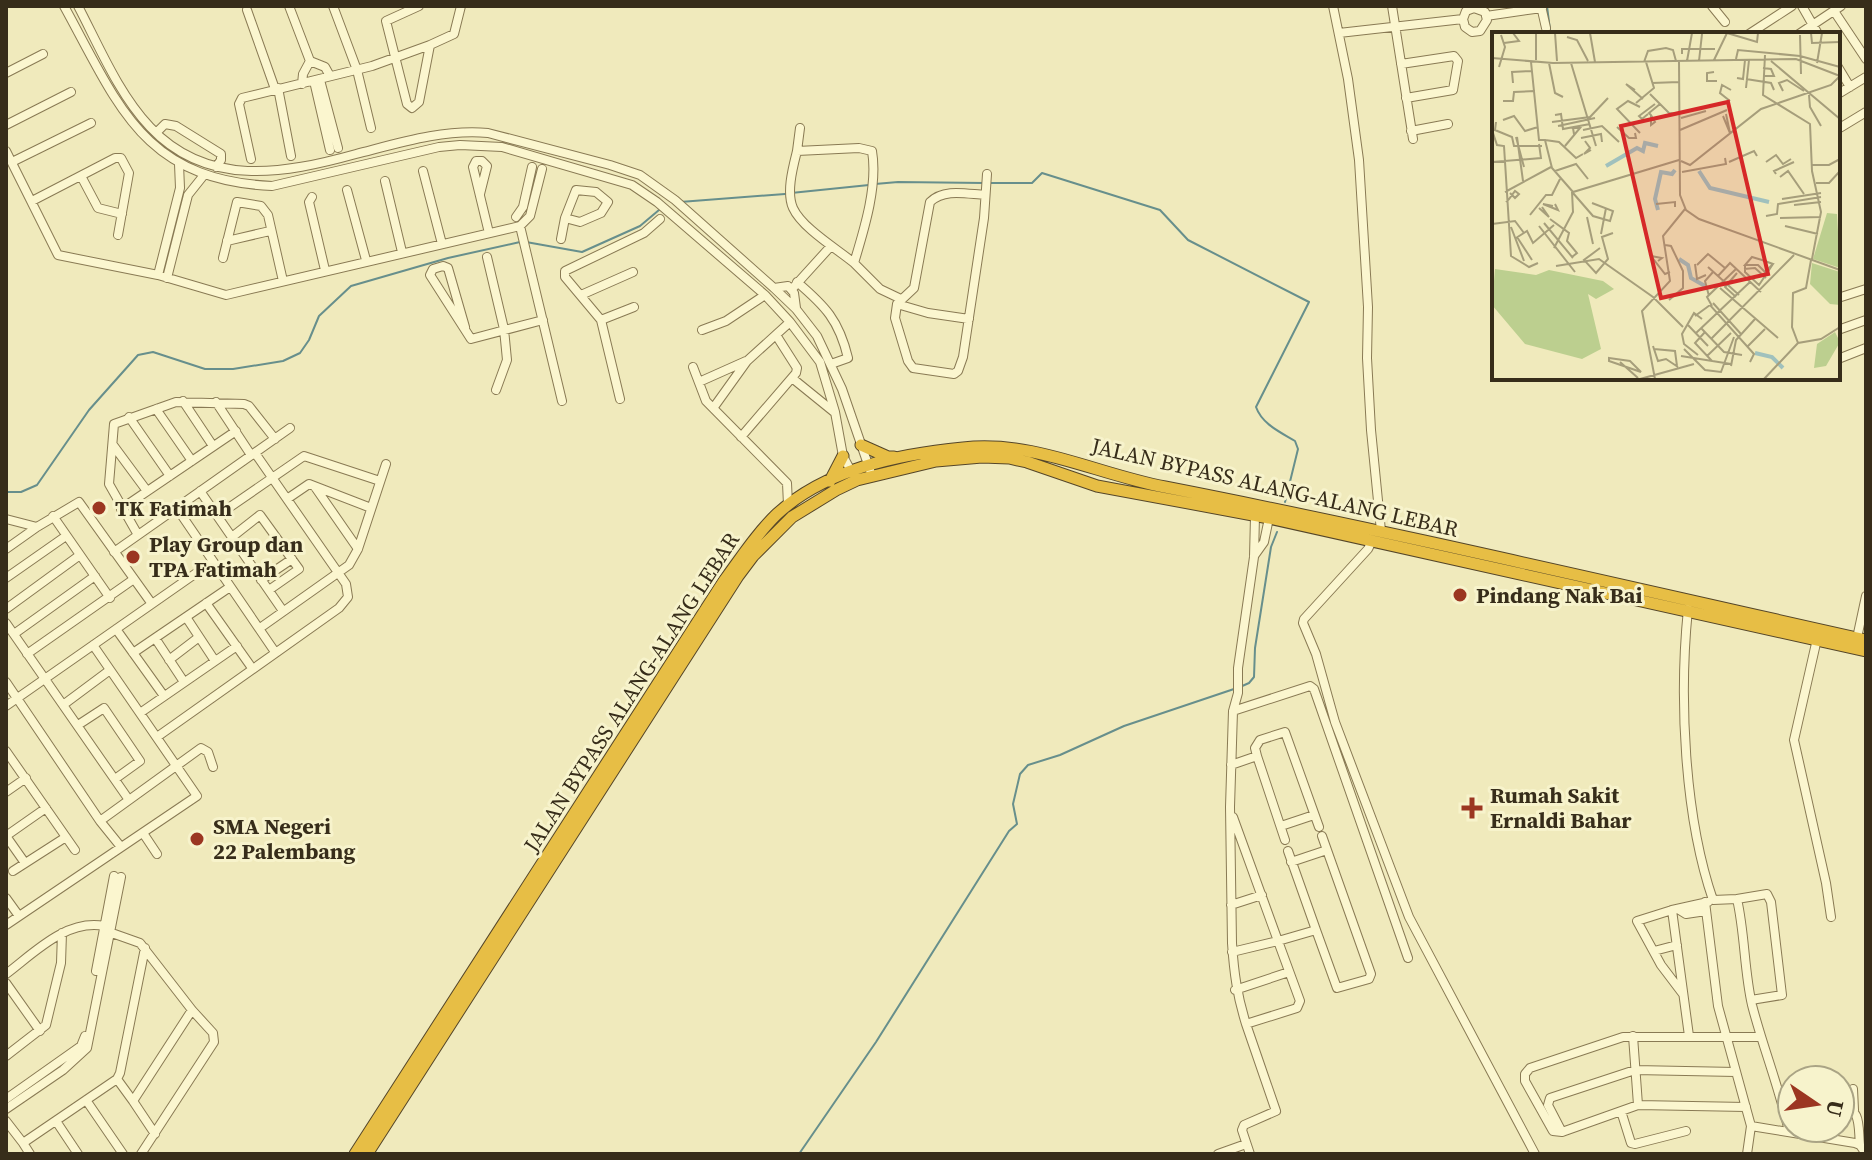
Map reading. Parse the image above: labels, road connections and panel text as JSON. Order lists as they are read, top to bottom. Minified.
{"streets":{"highway":["JALAN BYPASS ALANG-ALANG LEBAR"]},"places":{"other":["TK Fatimah","Play Group dan TPA Fatimah","Pindang Nak Bai","SMA Negeri 22 Palembang"],"health":["Rumah Sakit Ernaldi Bahar"]},"north":"right"}
